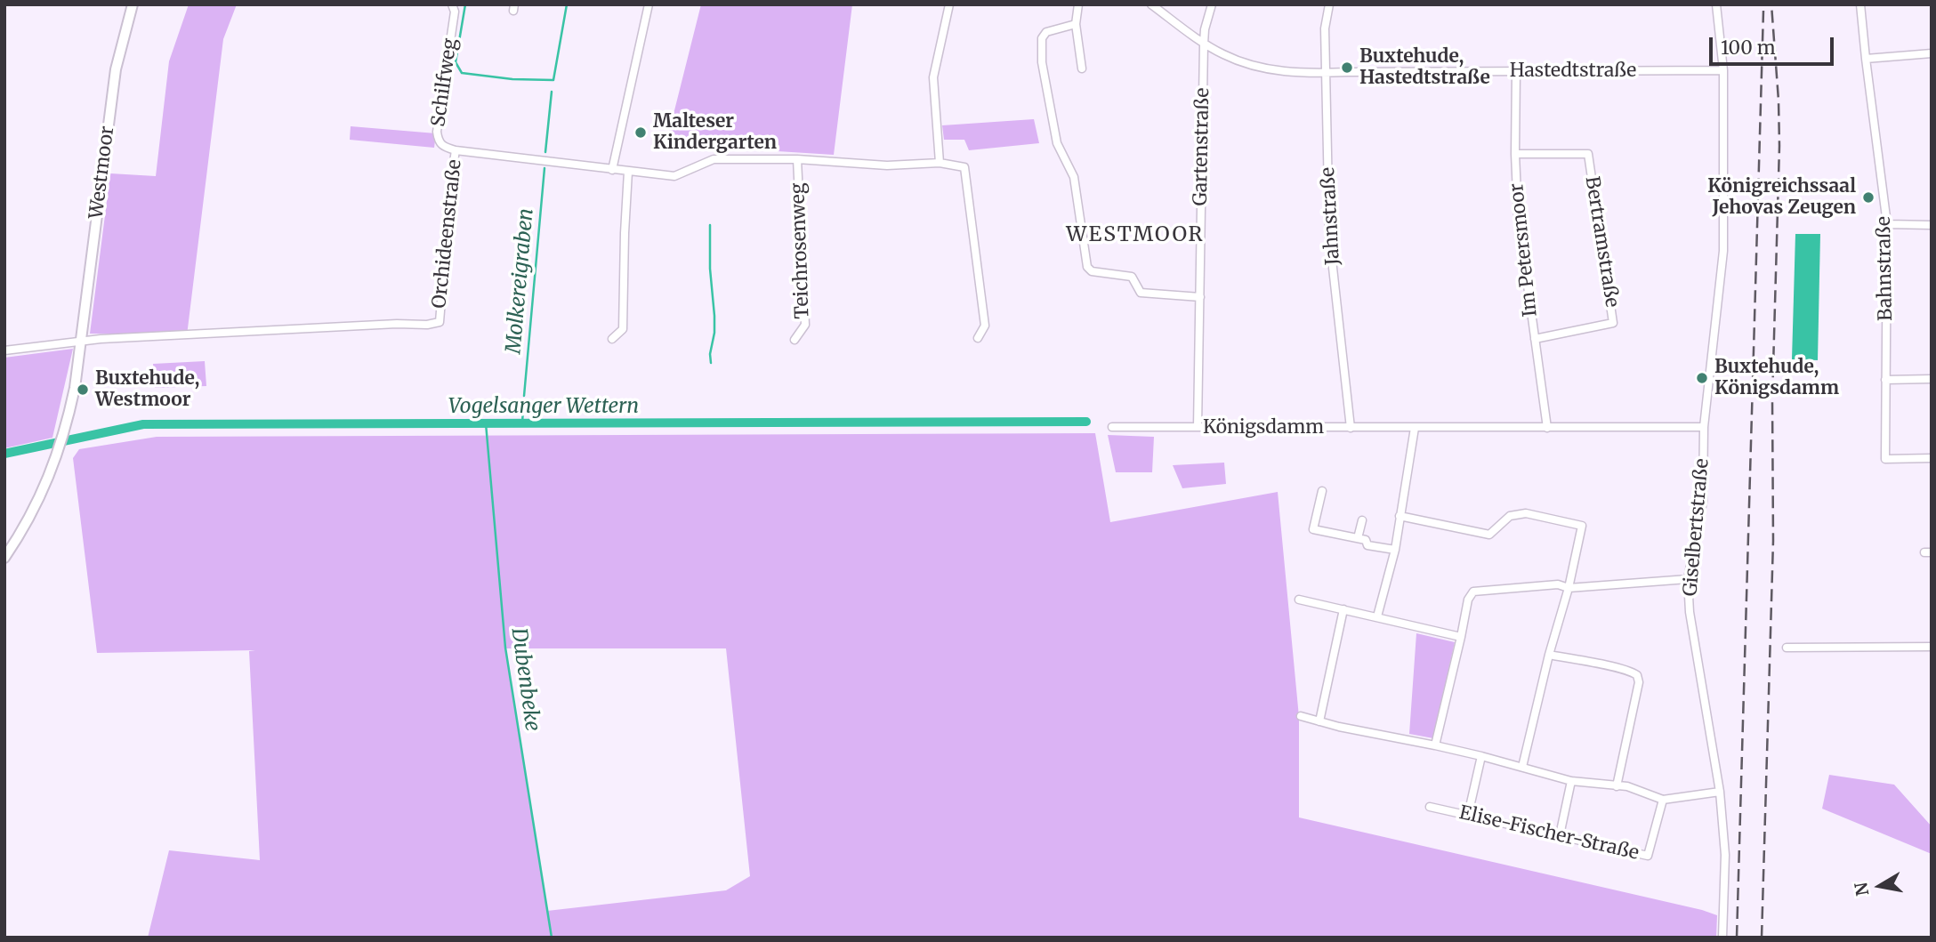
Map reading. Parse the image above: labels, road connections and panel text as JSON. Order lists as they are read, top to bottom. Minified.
{"streets":{"street":["Hastedtstraße","Schilfweg","Gartenstraße","Westmoor","Jahnstraße","Orchideenstraße","Bertramstraße","Im Petersmoor","Teichrosenweg","Bahnstraße","Königsdamm","Giselbertstraße","Elise-Fischer-Straße"]},"crossings":[["Hastedtstraße","Gartenstraße"],["Hastedtstraße","Jahnstraße"],["Hastedtstraße","Im Petersmoor"],["Hastedtstraße","Giselbertstraße"],["Schilfweg","Orchideenstraße"],["Gartenstraße","Königsdamm"],["Westmoor","Orchideenstraße"],["Jahnstraße","Königsdamm"],["Orchideenstraße","Teichrosenweg"],["Bertramstraße","Im Petersmoor"],["Im Petersmoor","Königsdamm"],["Königsdamm","Giselbertstraße"]],"districts":["WESTMOOR"],"water":["Molkereigraben","Vogelsanger Wettern","Dubenbeke"],"places":["Buxtehude, Hastedtstraße","Malteser Kindergarten","Königreichssaal Jehovas Zeugen","Buxtehude, Königsdamm","Buxtehude, Westmoor"],"scale_bar":"100 m","north":"left"}
